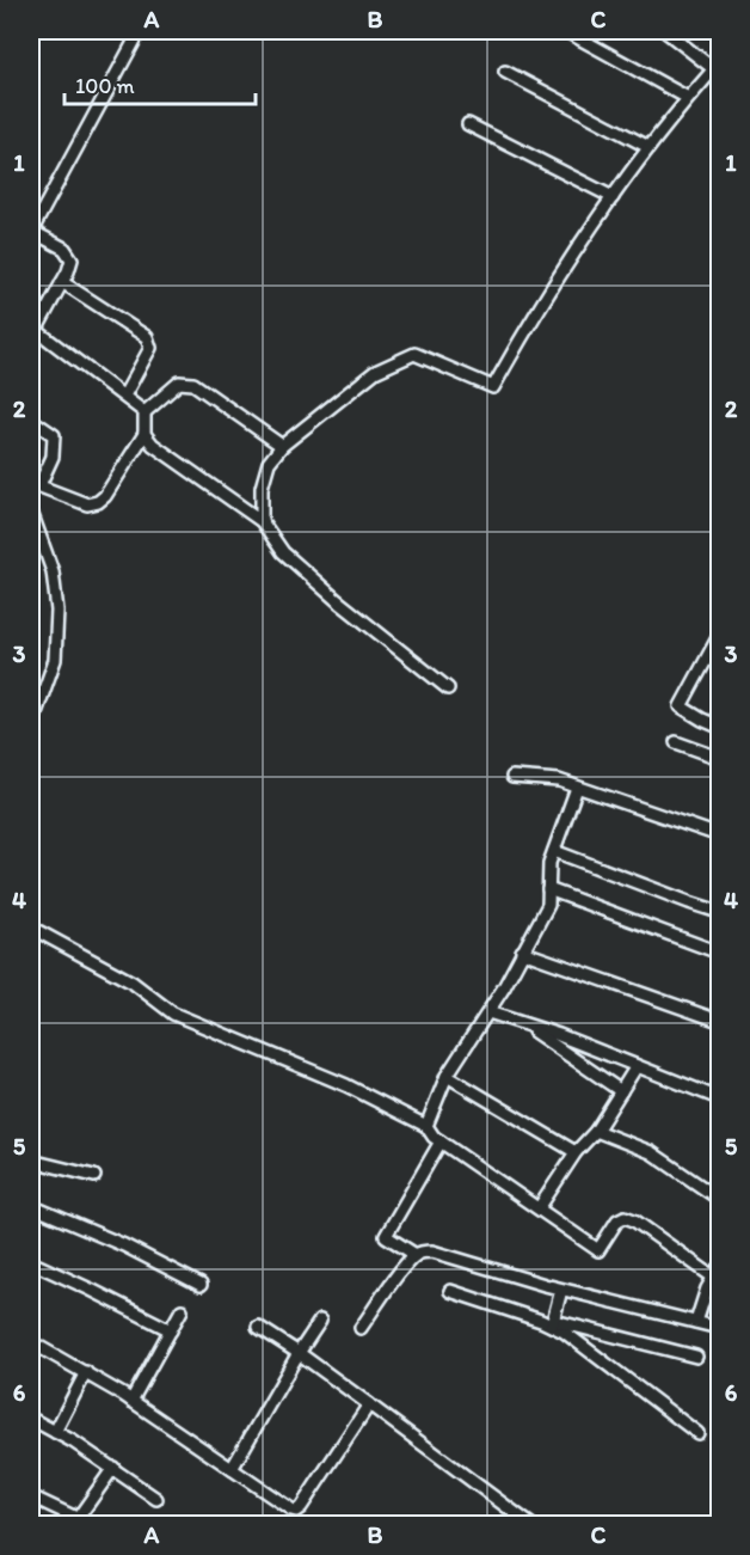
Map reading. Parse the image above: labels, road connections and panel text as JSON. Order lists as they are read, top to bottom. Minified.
{"scale_bar":"100 m","grid":{"columns":["A","B","C"],"rows":["1","2","3","4","5","6"]}}
